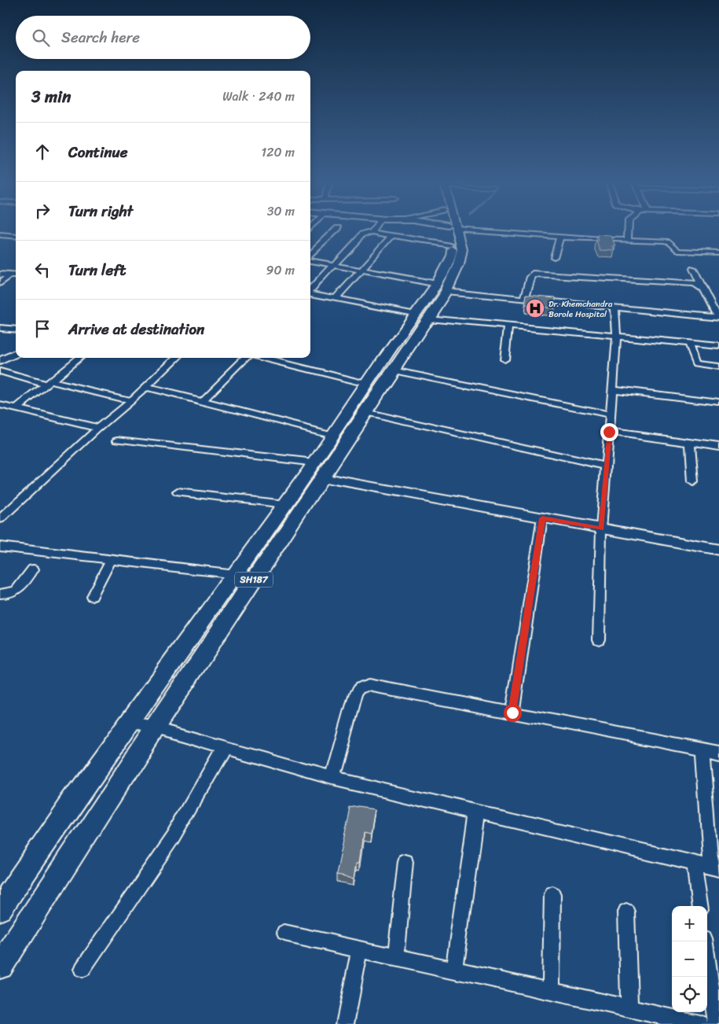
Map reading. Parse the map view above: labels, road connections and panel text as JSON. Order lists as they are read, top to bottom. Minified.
{"streets":{"main road":["SH187"]},"places":{"hospital":["Dr. Khemchandra Borole Hospital"]},"page":{"search":"Search here","heading":["3 min","Walk · 240 m"],"list":[["Continue","120 m"],["Turn right","30 m"],["Turn left","90 m"],"Arrive at destination"],"map_buttons":["+","−"]}}
